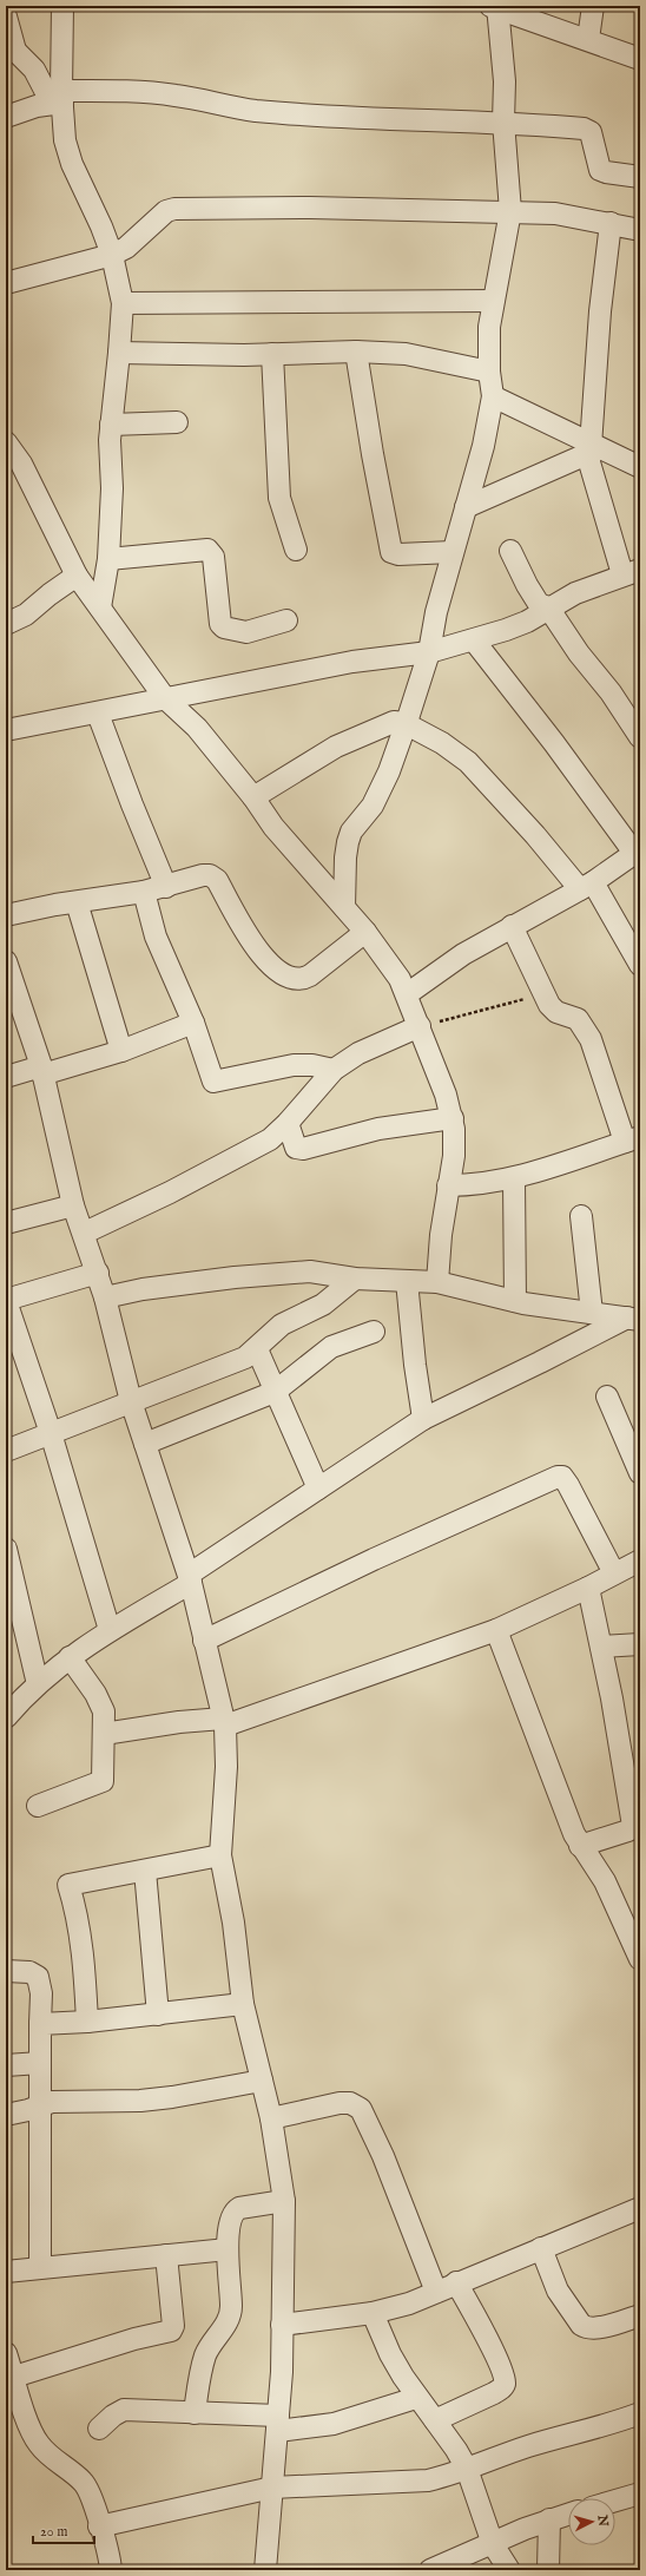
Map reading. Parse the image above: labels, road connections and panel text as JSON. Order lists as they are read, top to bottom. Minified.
{"scale_bar":"20 m","north":"right"}
